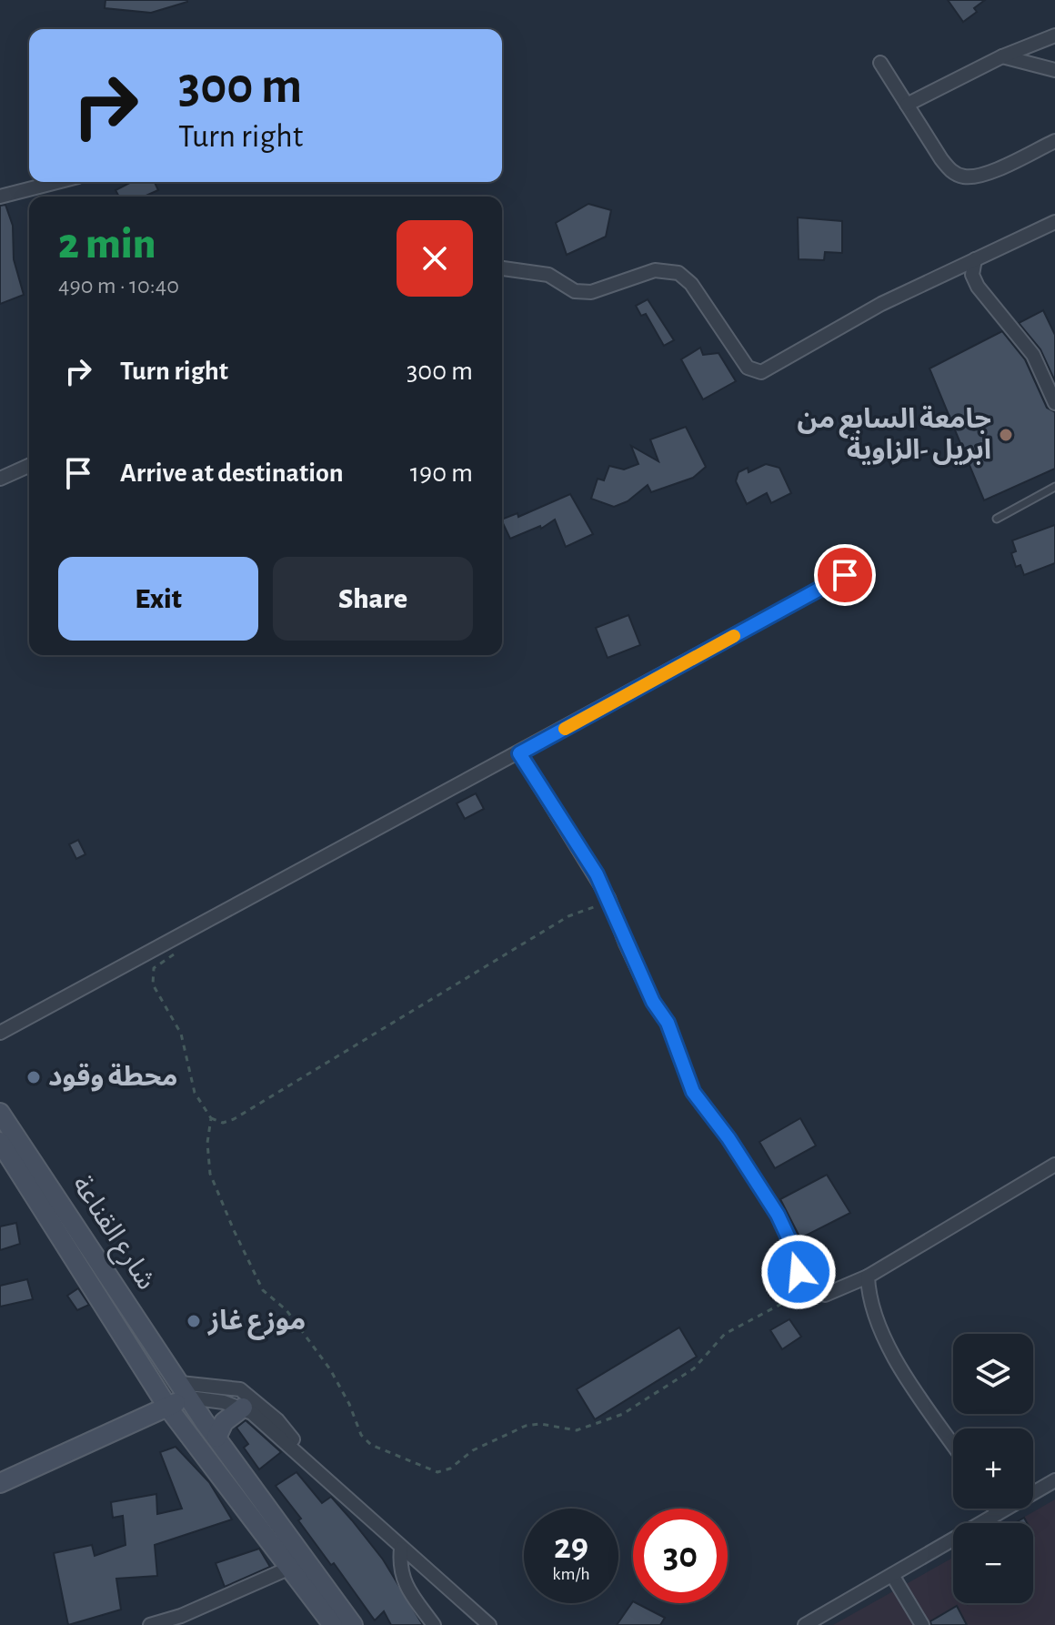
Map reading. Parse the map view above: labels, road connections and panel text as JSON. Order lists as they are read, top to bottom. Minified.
{"streets":{"main road":["شارع القناعة"]},"places":["جامعة السابع من ابريل -الزاوية","محطة وقود","موزع غاز"],"page":{"turn":["300 m","Turn right"],"heading":["2 min","490 m · 10:40"],"list":[{"name":"Turn right","value":"300 m"},{"name":"Arrive at destination","value":"190 m"}],"buttons":["Exit","Share"],"map_buttons":["+","−"],"speed":"29 km/h","limit":"30"}}
